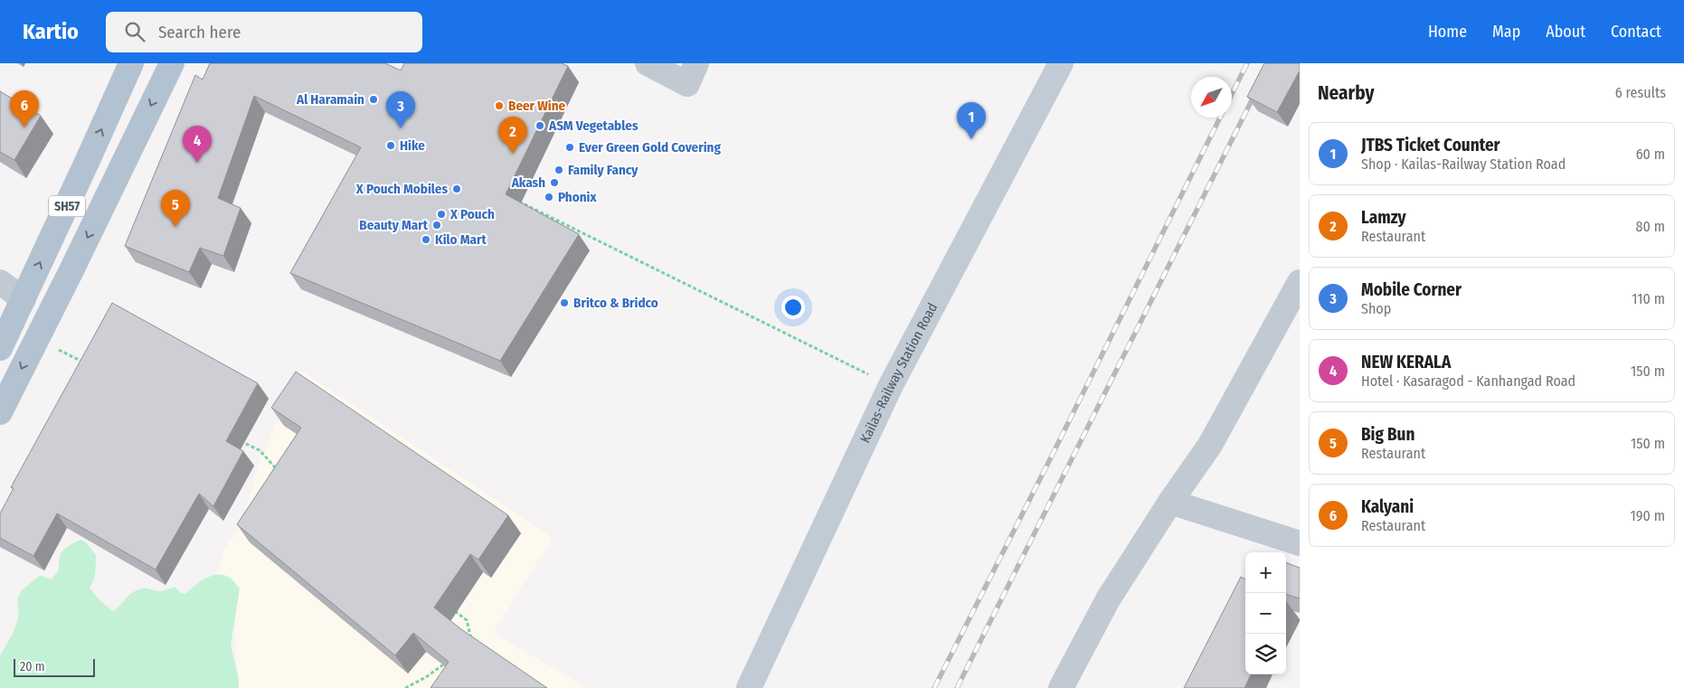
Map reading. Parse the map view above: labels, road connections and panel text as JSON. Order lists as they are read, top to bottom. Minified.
{"streets":{"main road":["SH57"],"street":["Kailas-Railway Station Road"]},"places":["Al Haramain","Beer Wine","ASM Vegetables","Hike","Ever Green Gold Covering","Family Fancy","Akash","X Pouch Mobiles","Phonix","X Pouch","Beauty Mart","Kilo Mart","Britco & Bridco"],"scale_bar":"20 m","north":"bottom left","page":{"header":"Kartio","search":"Search here","nav":["Home","Map","About","Contact"],"heading":["Nearby","6 results"],"pins":["6","3","1","2","4","5"],"list":[{"mark":"1","name":"JTBS Ticket Counter","note":"Shop · Kailas-Railway Station Road","value":"60 m"},{"mark":"2","name":"Lamzy","note":"Restaurant","value":"80 m"},{"mark":"3","name":"Mobile Corner","note":"Shop","value":"110 m"},{"mark":"4","name":"NEW KERALA","note":"Hotel · Kasaragod - Kanhangad Road","value":"150 m"},{"mark":"5","name":"Big Bun","note":"Restaurant","value":"150 m"},{"mark":"6","name":"Kalyani","note":"Restaurant","value":"190 m"}],"map_buttons":["+","−"],"scale":"20 m"}}
